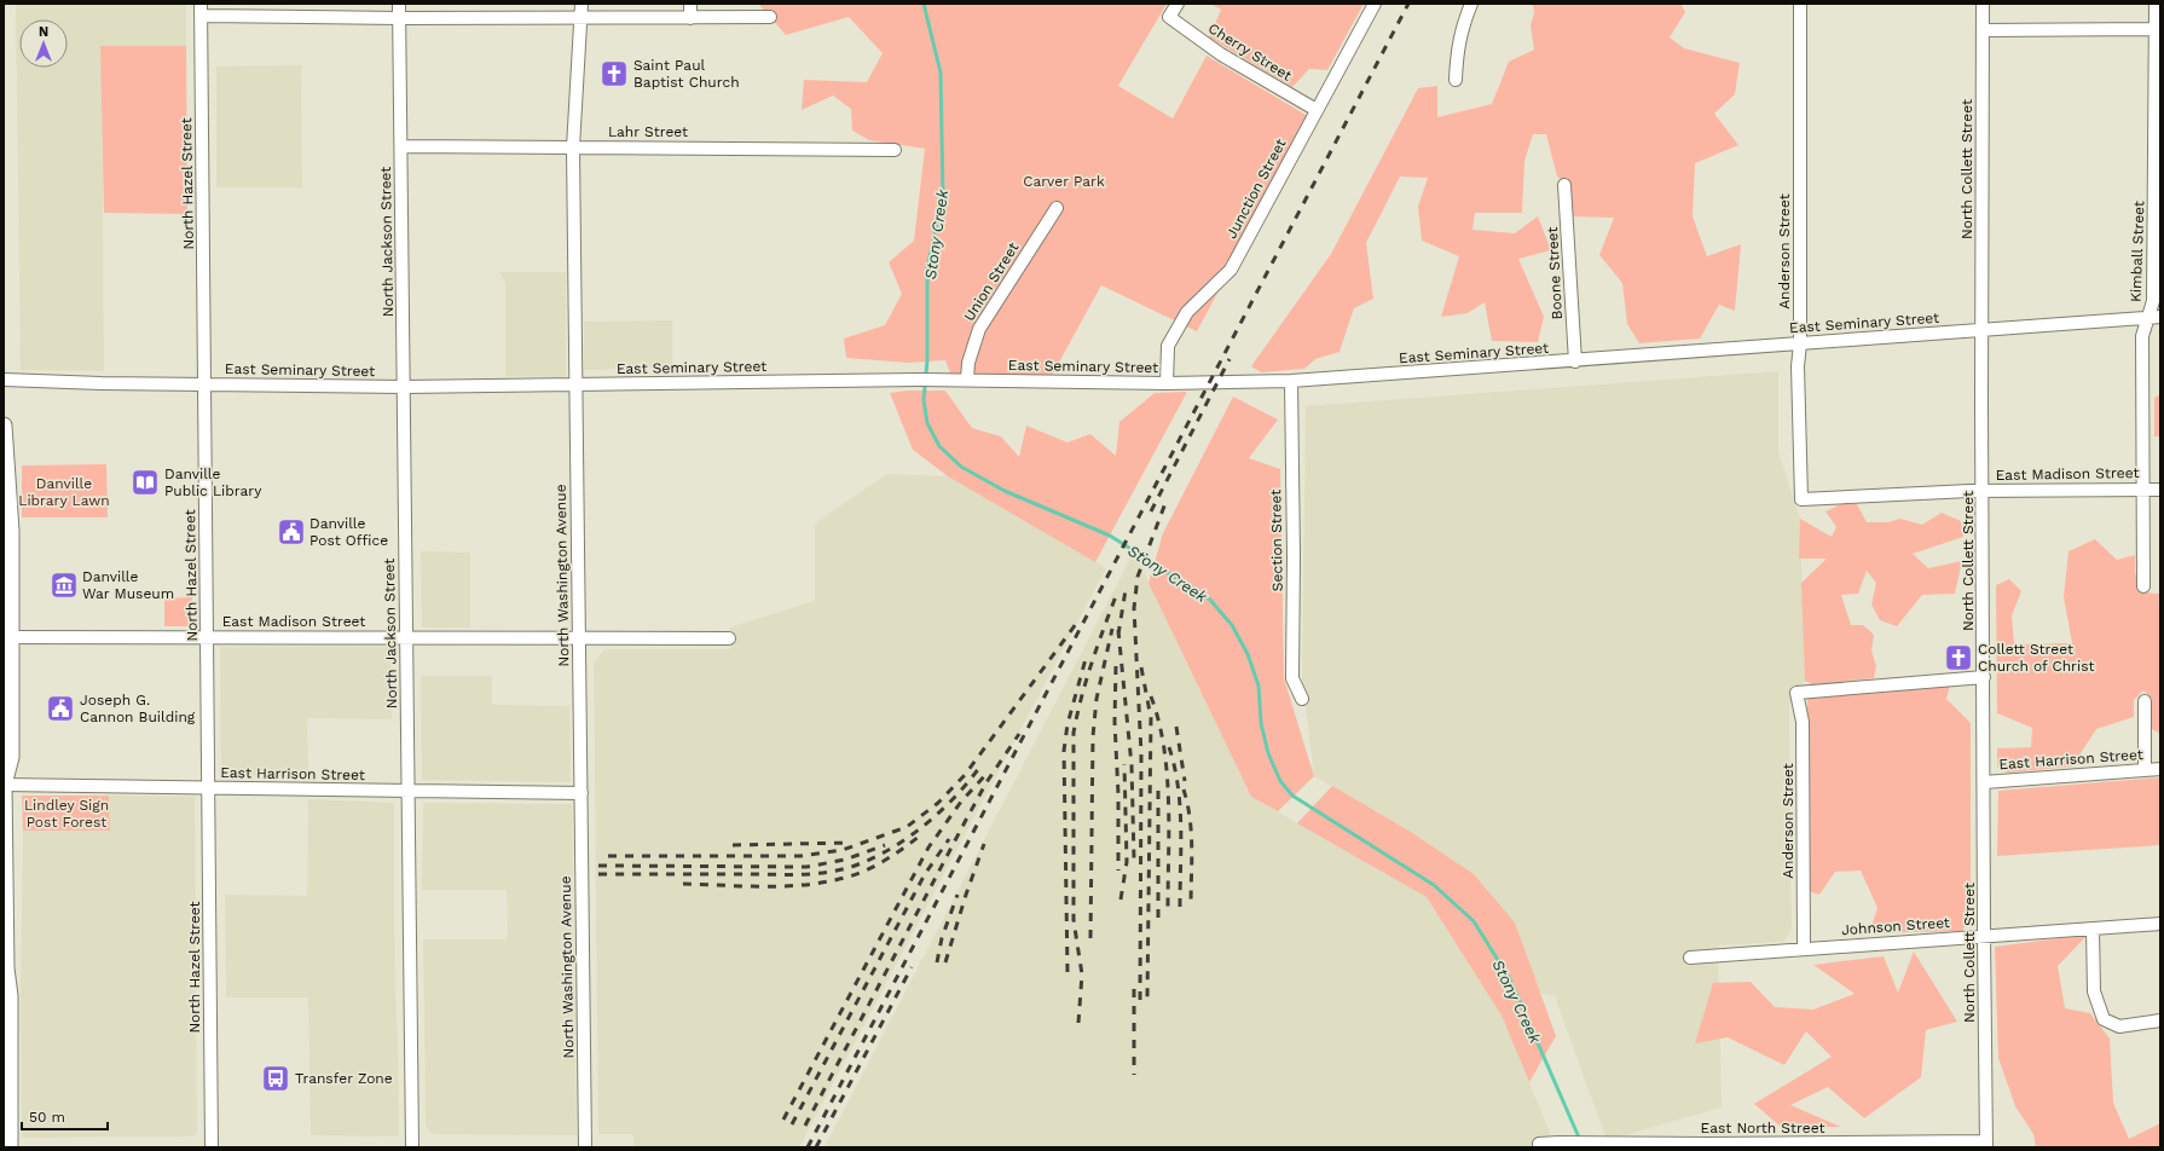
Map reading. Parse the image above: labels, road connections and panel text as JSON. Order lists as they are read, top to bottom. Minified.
{"streets":{"street":["Cherry Street","Lahr Street","North Collett Street","North Hazel Street","Junction Street","North Jackson Street","Anderson Street","Kimball Street","Boone Street","Union Street","East Seminary Street","East Madison Street","Section Street","North Washington Avenue","East Harrison Street","Johnson Street","East North Street"]},"crossings":[["Cherry Street","Junction Street"],["Lahr Street","North Jackson Street"],["Lahr Street","North Washington Avenue"],["North Collett Street","Anderson Street"],["North Collett Street","East Seminary Street"],["North Collett Street","East Madison Street"],["North Collett Street","East Harrison Street"],["North Collett Street","Johnson Street"],["North Collett Street","East North Street"],["North Hazel Street","East Seminary Street"],["North Hazel Street","East Madison Street"],["North Hazel Street","East Harrison Street"],["Junction Street","East Seminary Street"],["North Jackson Street","East Seminary Street"],["North Jackson Street","East Madison Street"],["North Jackson Street","East Harrison Street"],["Anderson Street","East Seminary Street"],["Anderson Street","East Madison Street"],["Anderson Street","Johnson Street"],["Kimball Street","East Seminary Street"],["Kimball Street","East Madison Street"],["Boone Street","East Seminary Street"],["Union Street","East Seminary Street"],["East Seminary Street","Section Street"],["East Seminary Street","North Washington Avenue"],["East Madison Street","North Washington Avenue"],["North Washington Avenue","East Harrison Street"]],"water":["Stony Creek"],"parks":["Carver Park","Danville Library Lawn","Lindley Sign Post Forest"],"places":{"church":["Saint Paul Baptist Church","Collett Street Church of Christ"],"library":["Danville Public Library"],"public building":["Danville Post Office","Joseph G. Cannon Building"],"museum":["Danville War Museum"],"bus stop":["Transfer Zone"]},"scale_bar":"50 m","north":"top"}
